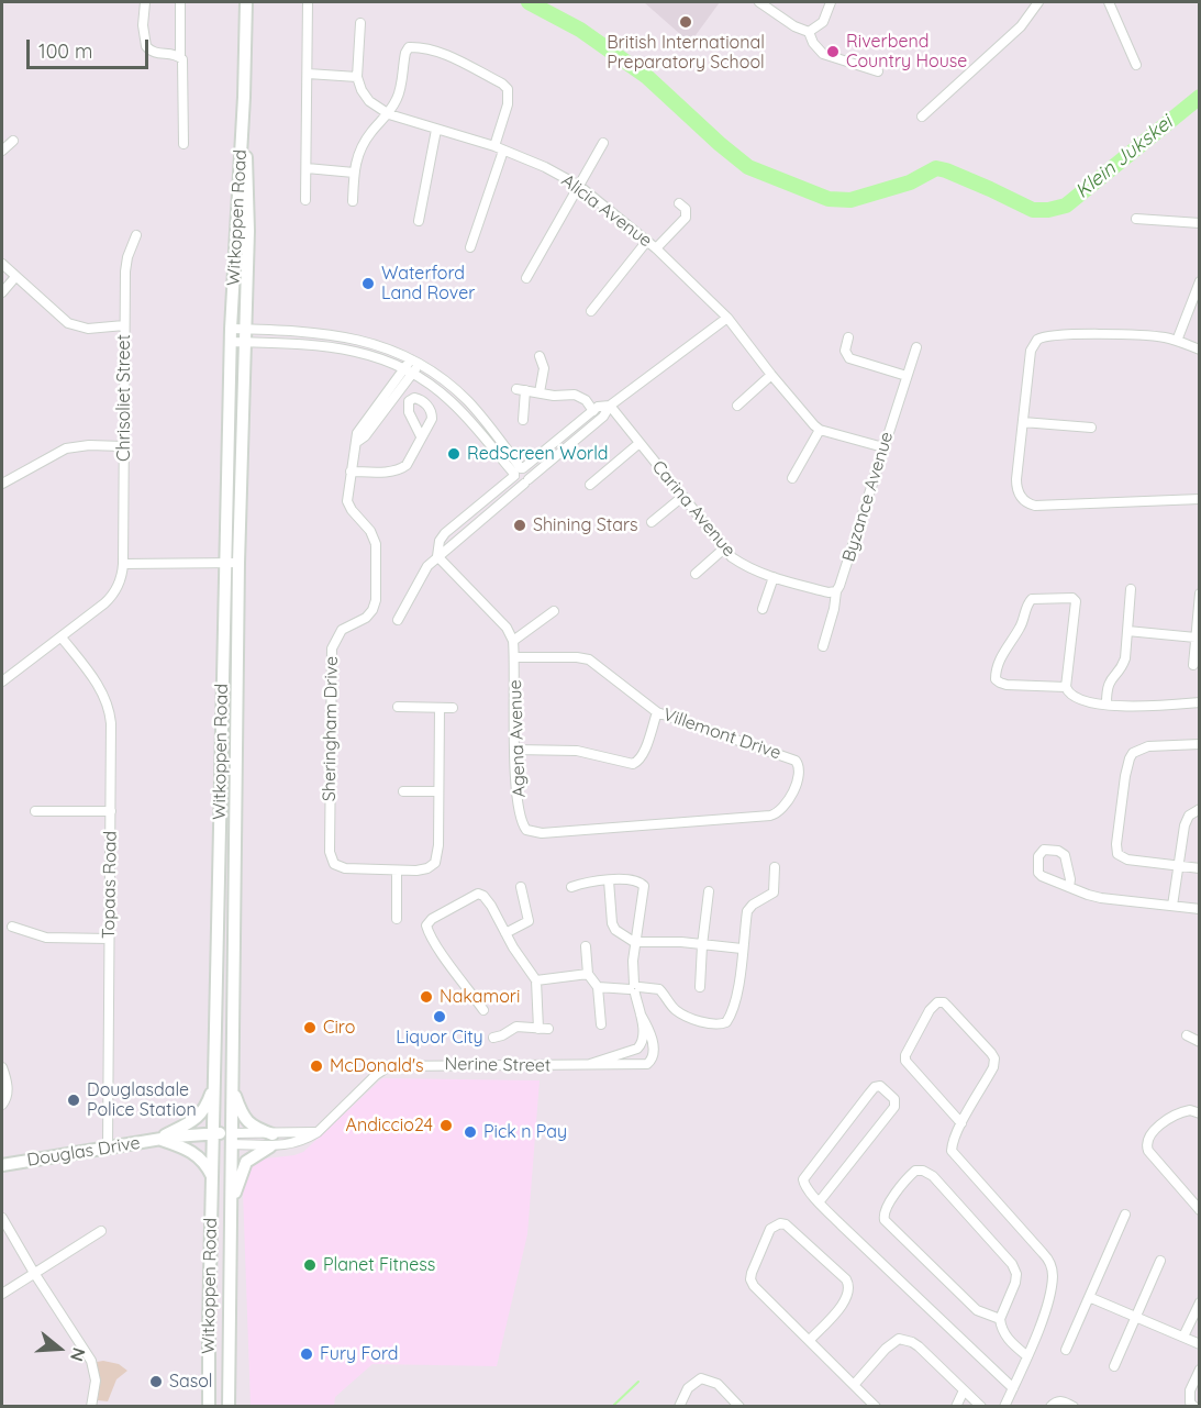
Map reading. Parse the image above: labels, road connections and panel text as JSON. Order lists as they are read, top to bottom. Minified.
{"streets":{"main road":["Witkoppen Road","Douglas Drive"],"street":["Alicia Avenue","Chrisoliet Street","Byzance Avenue","Carina Avenue","Sheringham Drive","Villemont Drive","Agena Avenue","Topaas Road","Nerine Street"]},"crossings":[["Witkoppen Road","Nerine Street"],["Witkoppen Road","Douglas Drive"],["Chrisoliet Street","Topaas Road"],["Byzance Avenue","Carina Avenue"],["Villemont Drive","Agena Avenue"],["Topaas Road","Douglas Drive"],["Nerine Street","Douglas Drive"]],"water":["Klein Jukskei"],"places":["British International Preparatory School","Riverbend Country House","Waterford Land Rover","RedScreen World","Shining Stars","Nakamori","Liquor City","Ciro","McDonald's","Douglasdale Police Station","Andiccio24","Pick n Pay","Planet Fitness","Fury Ford","Sasol"],"scale_bar":"100 m","north":"right"}
